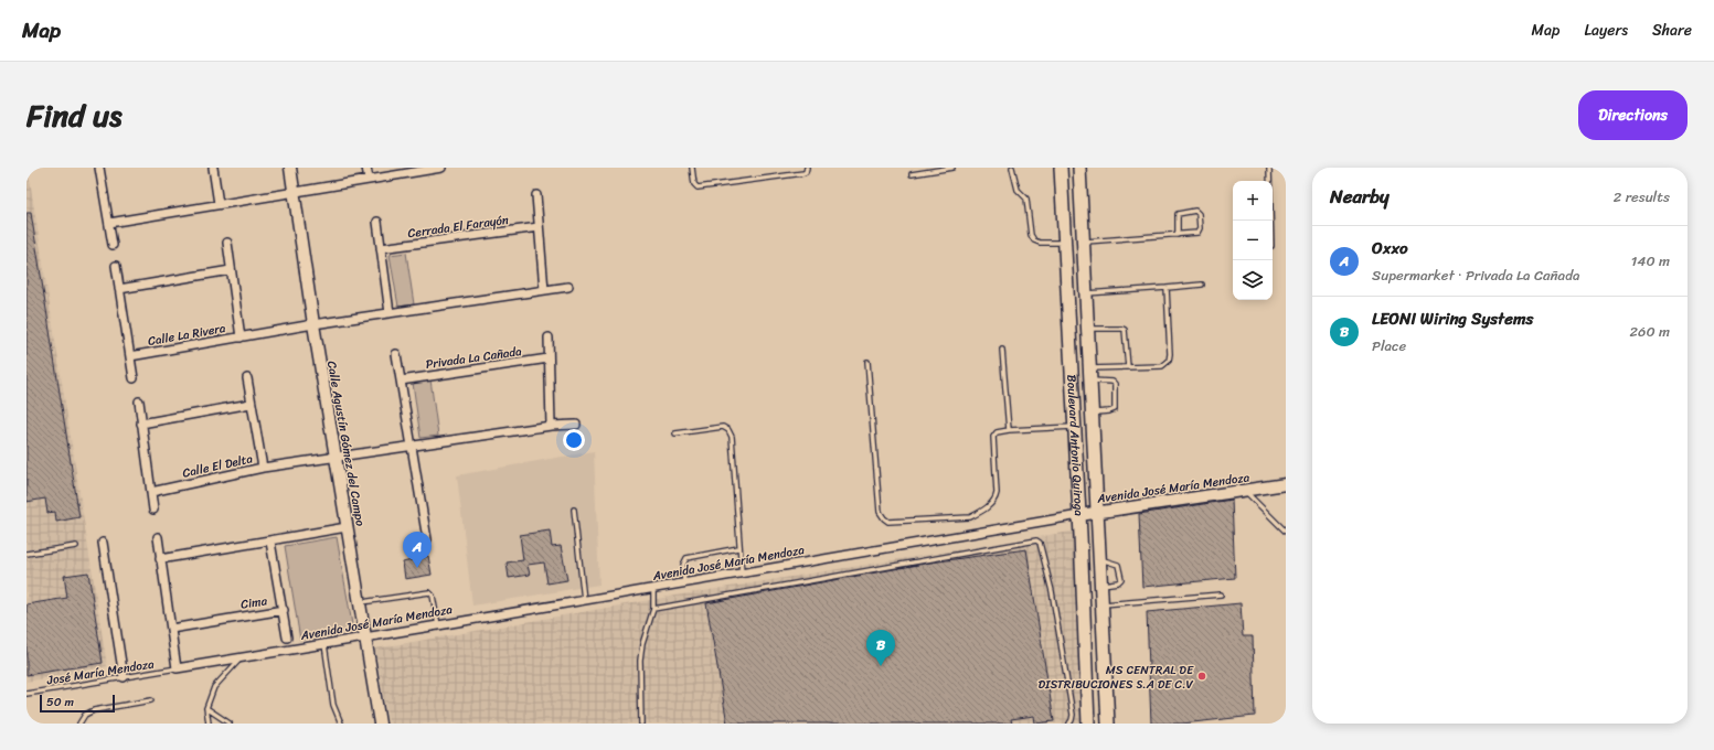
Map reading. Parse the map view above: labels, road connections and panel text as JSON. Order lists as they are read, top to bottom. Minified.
{"streets":{"main road":["Boulevard Antonio Quiroga"],"street":["Cerrada El Farayón","Calle La Rivera","Privada La Cañada","Calle Agustín Gómez del Campo","Calle El Delta","Avenida José María Mendoza","Cima"],"lane":["José María Mendoza"]},"crossings":[["Calle Agustín Gómez del Campo","Avenida José María Mendoza"],["Boulevard Antonio Quiroga","Avenida José María Mendoza"],["Avenida José María Mendoza","José María Mendoza"]],"places":["MS CENTRAL DE DISTRIBUCIONES S.A DE C.V"],"scale_bar":"50 m","page":{"header":"Map","nav":["Map","Layers","Share"],"title":"Find us","buttons":"Directions","heading":["Nearby","2 results"],"map_buttons":["+","−"],"list":[{"mark":"A","name":"Oxxo","note":"Supermarket · Privada La Cañada","value":"140 m"},{"mark":"B","name":"LEONI Wiring Systems","note":"Place","value":"260 m"}],"pins":["A","B"],"scale":"50 m"}}
